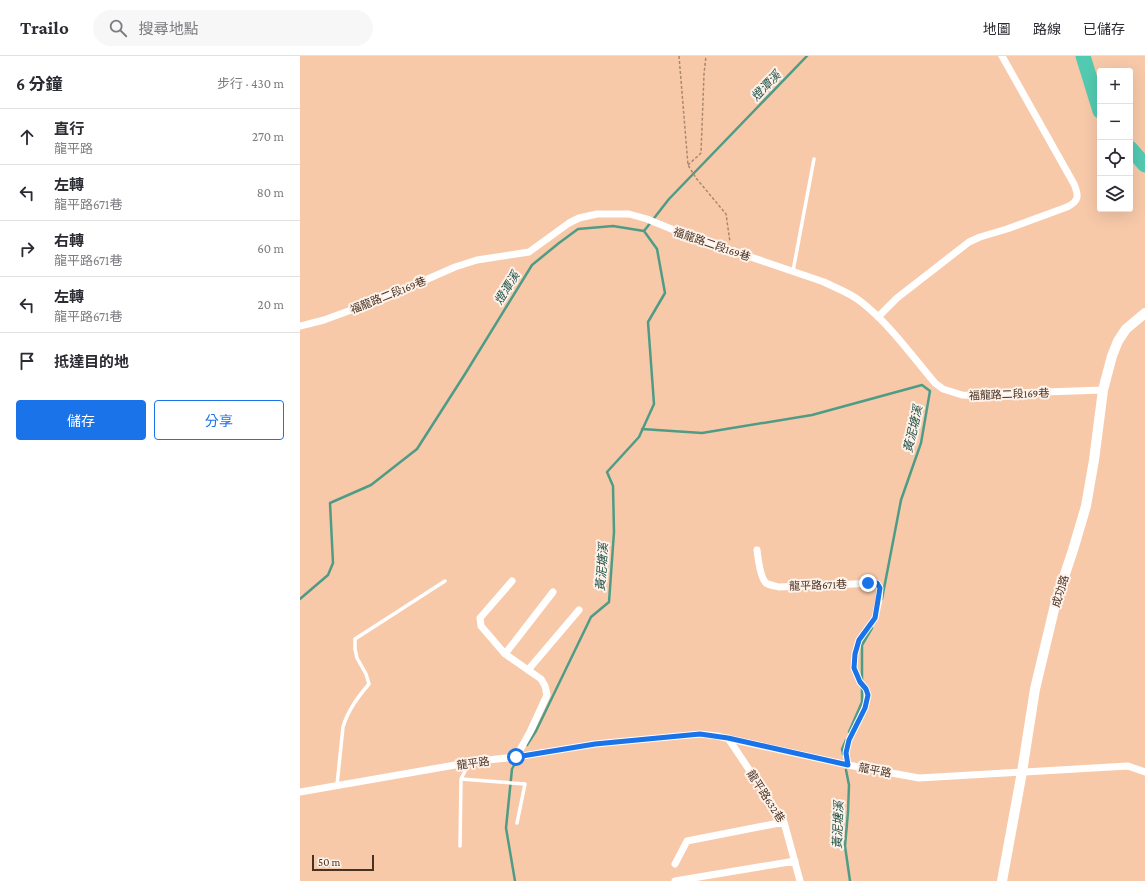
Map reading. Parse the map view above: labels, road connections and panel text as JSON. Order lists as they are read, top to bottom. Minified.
{"streets":{"street":["福龍路二段169巷","龍平路671巷","成功路","龍平路","龍平路632巷"]},"crossings":[["福龍路二段169巷","成功路"],["龍平路671巷","龍平路"],["成功路","龍平路"],["龍平路","龍平路632巷"]],"water":["燈潭溪","黃泥塘溪"],"scale_bar":"50 m","page":{"header":"Trailo","search":"搜尋地點","nav":["地圖","路線","已儲存"],"heading":["6 分鐘","步行 · 430 m"],"map_buttons":["+","−"],"list":[["直行","龍平路","270 m"],["左轉","龍平路671巷","80 m"],["右轉","龍平路671巷","60 m"],["左轉","龍平路671巷","20 m"],"抵達目的地"],"buttons":["儲存","分享"],"scale":"50 m"}}
